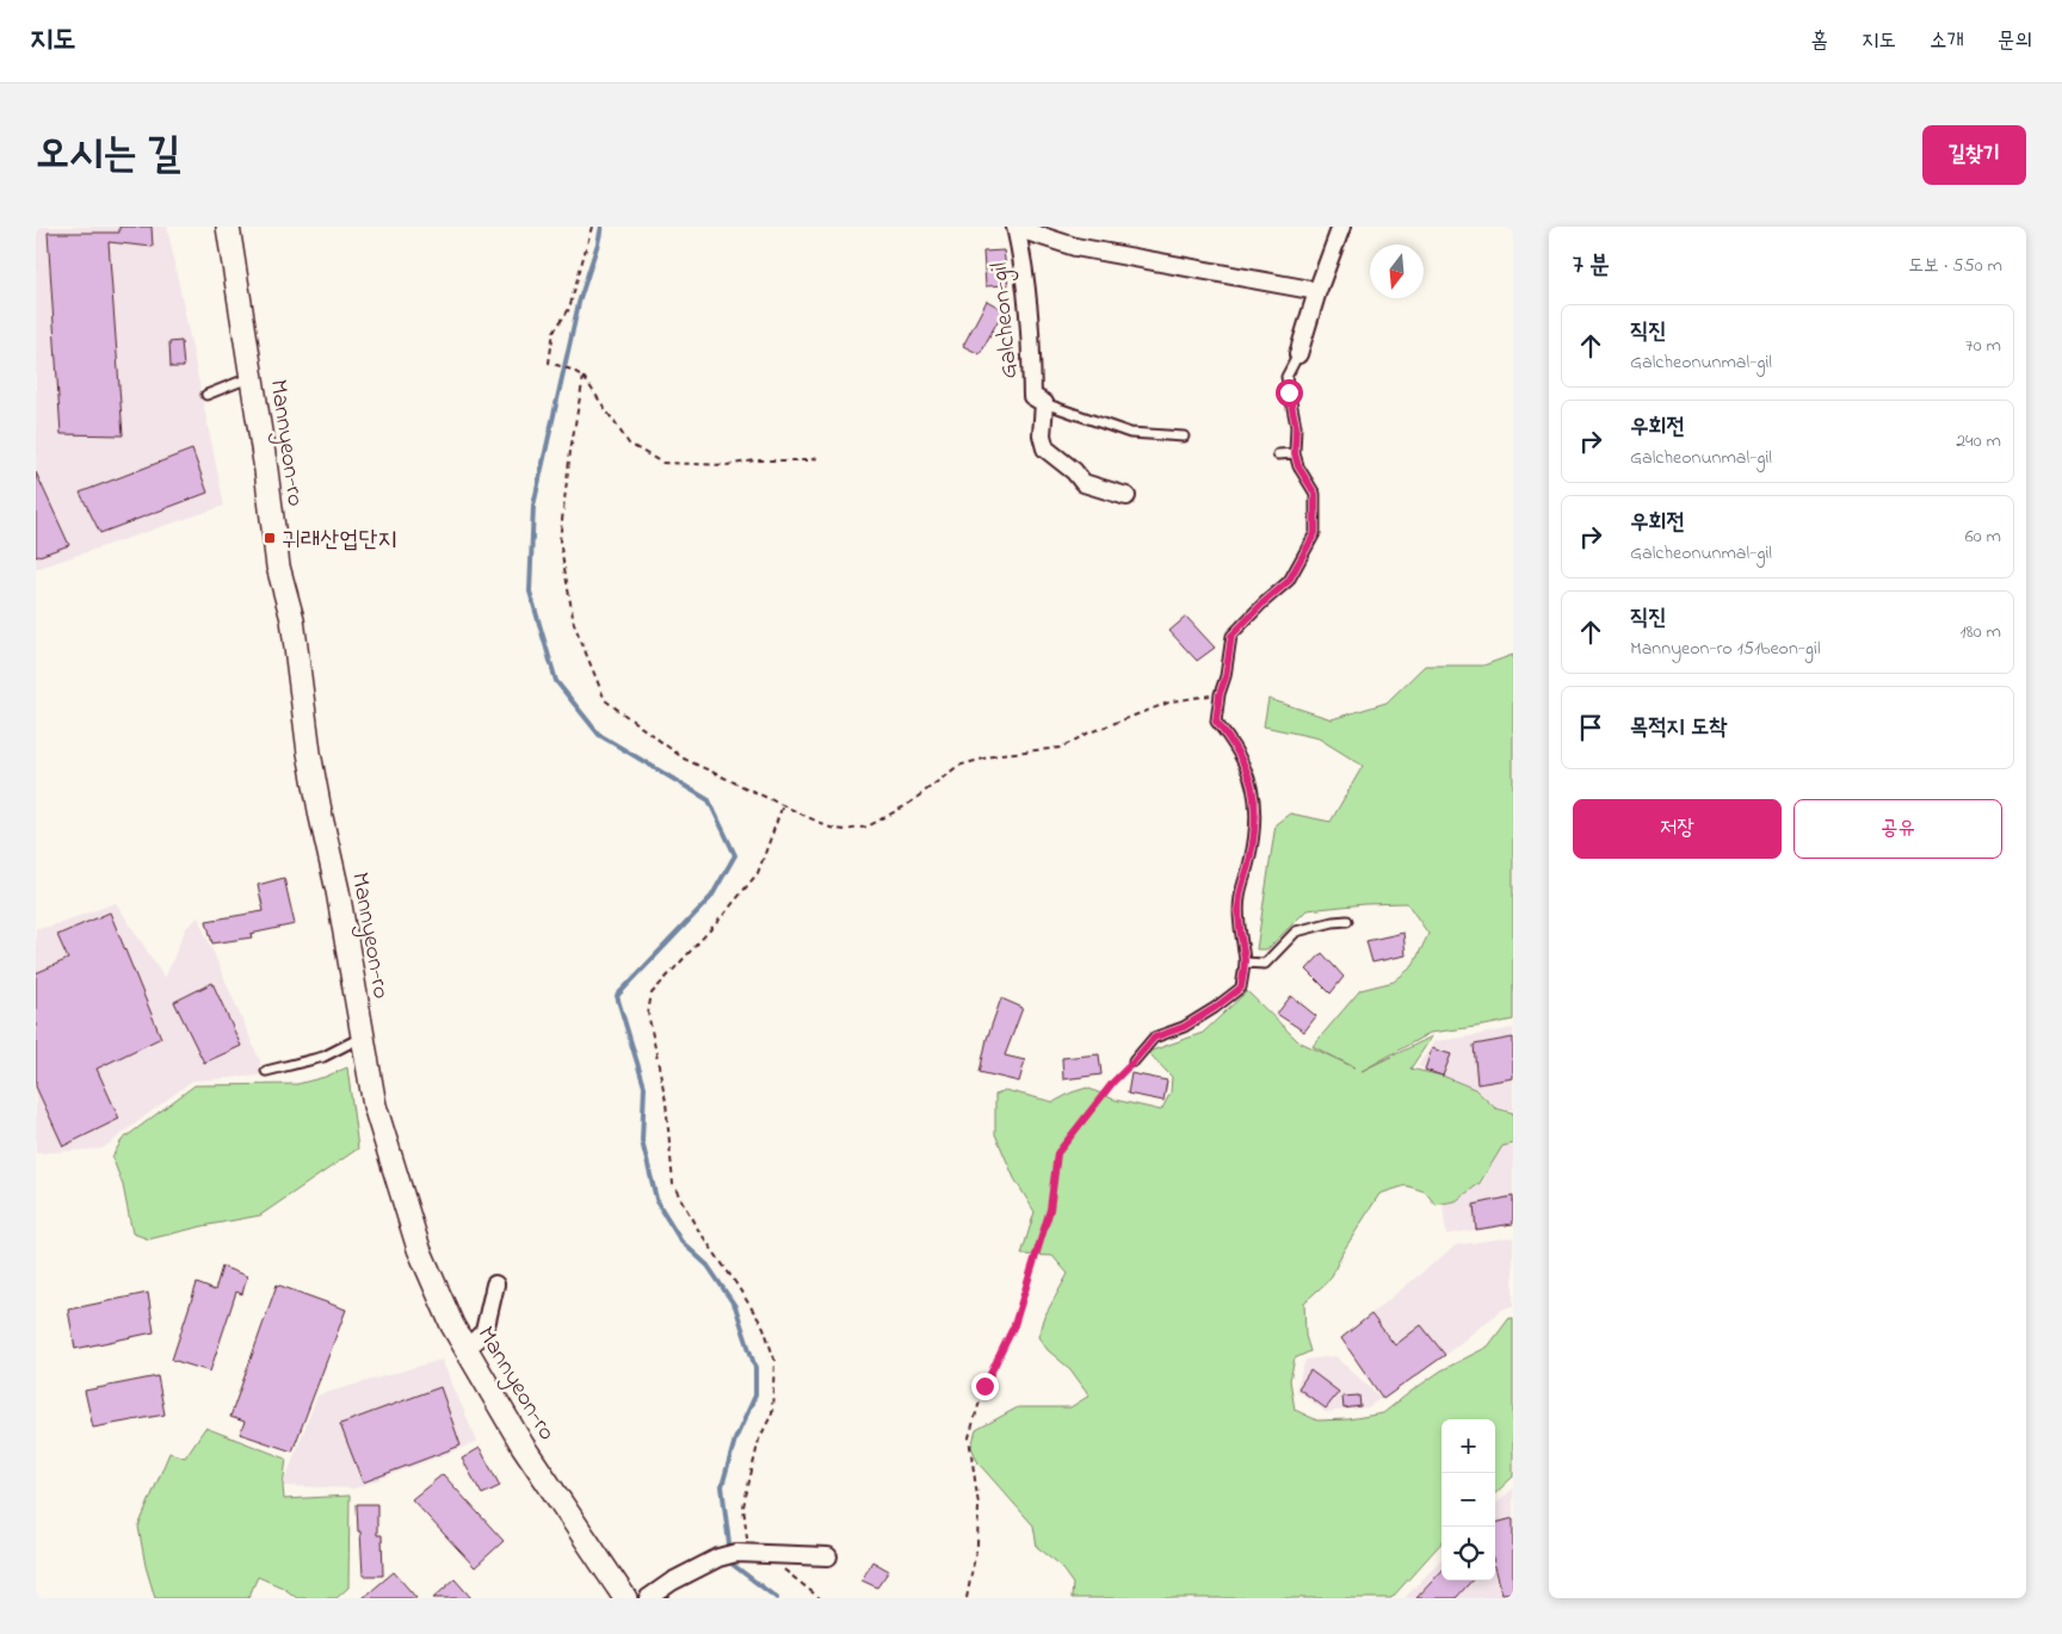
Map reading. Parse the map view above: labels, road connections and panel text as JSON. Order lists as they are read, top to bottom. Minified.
{"streets":{"main road":["Mannyeon-ro"],"street":["Galcheon-gil"]},"places":{"transit":["귀래산업단지"]},"north":"bottom","page":{"header":"지도","nav":["홈","지도","소개","문의"],"title":"오시는 길","buttons":["길찾기",["저장","공유"]],"heading":["7 분","도보 · 550 m"],"list":[["직진","Galcheonunmal-gil","70 m"],["우회전","Galcheonunmal-gil","240 m"],["우회전","Galcheonunmal-gil","60 m"],["직진","Mannyeon-ro 151beon-gil","180 m"],"목적지 도착"],"map_buttons":["+","−"]}}
